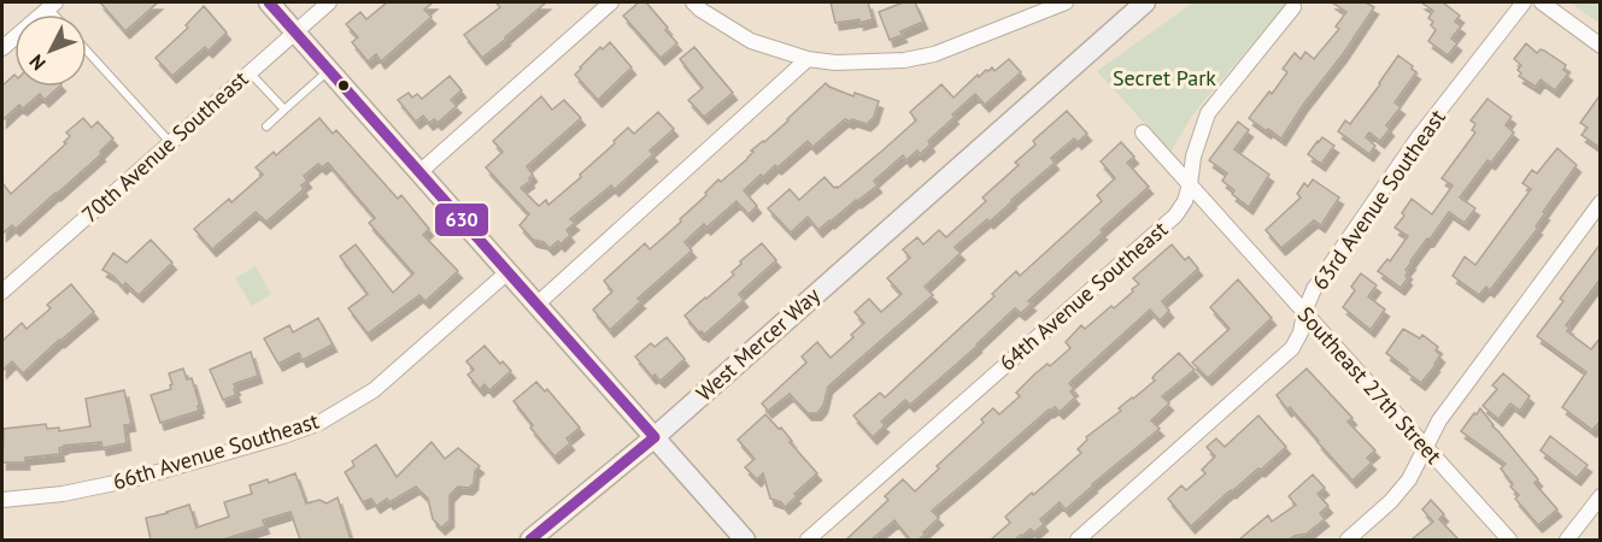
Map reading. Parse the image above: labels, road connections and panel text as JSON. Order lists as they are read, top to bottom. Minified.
{"streets":{"street":["70th Avenue Southeast","63rd Avenue Southeast","64th Avenue Southeast","West Mercer Way","Southeast 27th Street","66th Avenue Southeast"]},"crossings":[["63rd Avenue Southeast","Southeast 27th Street"],["64th Avenue Southeast","Southeast 27th Street"]],"parks":["Secret Park"],"lines":["transit line 630"],"north":"bottom left"}
